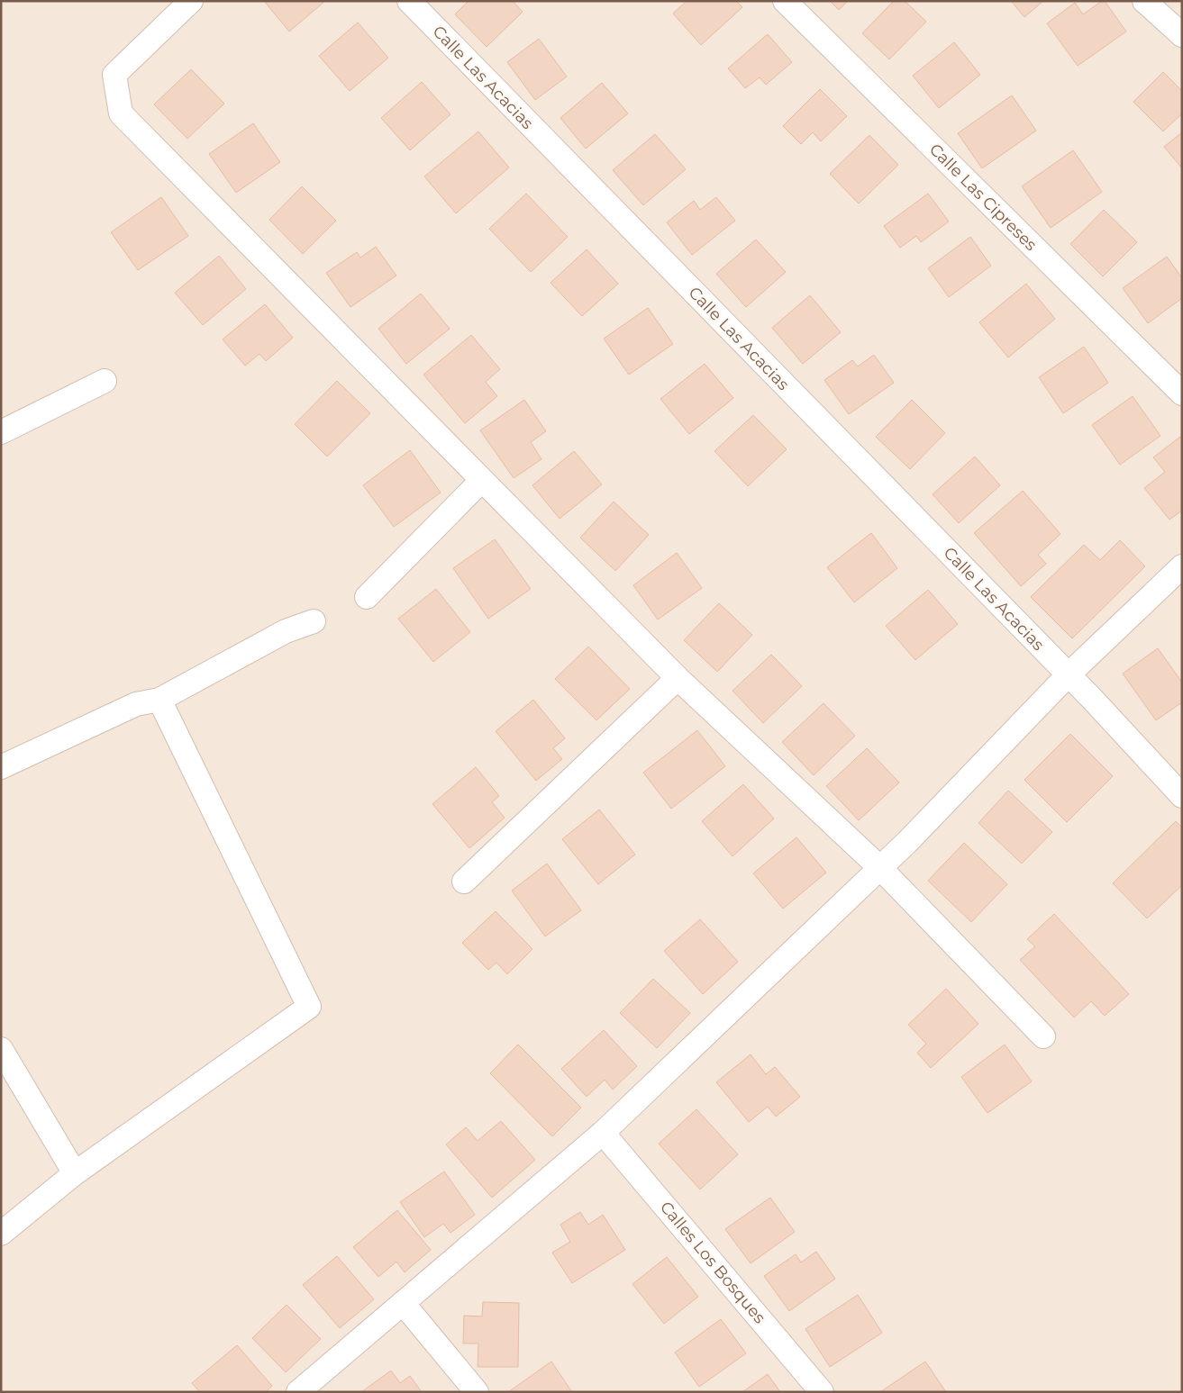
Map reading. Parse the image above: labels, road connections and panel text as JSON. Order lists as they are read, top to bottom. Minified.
{"streets":{"street":["Calle Las Acacias","Calle Las Cipreses","Calles Los Bosques"]}}
